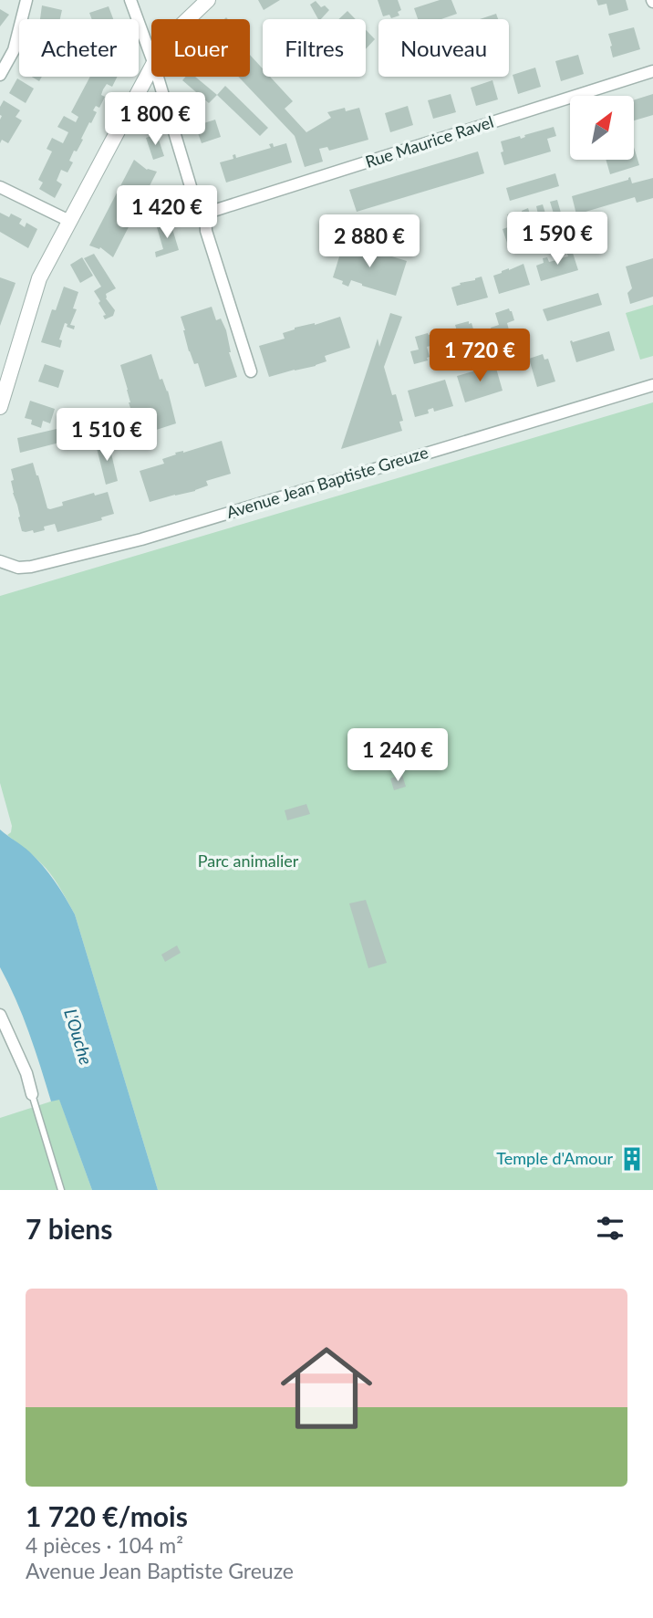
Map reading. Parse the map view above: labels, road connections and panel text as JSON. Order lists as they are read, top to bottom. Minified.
{"streets":{"street":["Rue Maurice Ravel","Avenue Jean Baptiste Greuze"]},"water":["L'Ouche"],"parks":["Parc animalier"],"places":{"building":["Temple d'Amour"]},"north":"top right","page":{"chip":["Acheter","Louer","Filtres","Nouveau"],"price":["1 800 €","1 420 €","1 590 €","2 880 €","1 720 €","1 510 €","1 240 €"],"heading":"7 biens","list":[{"name":"1 720 €/mois","note":"4 pièces · 104 m² · Avenue Jean Baptiste Greuze"}]}}
